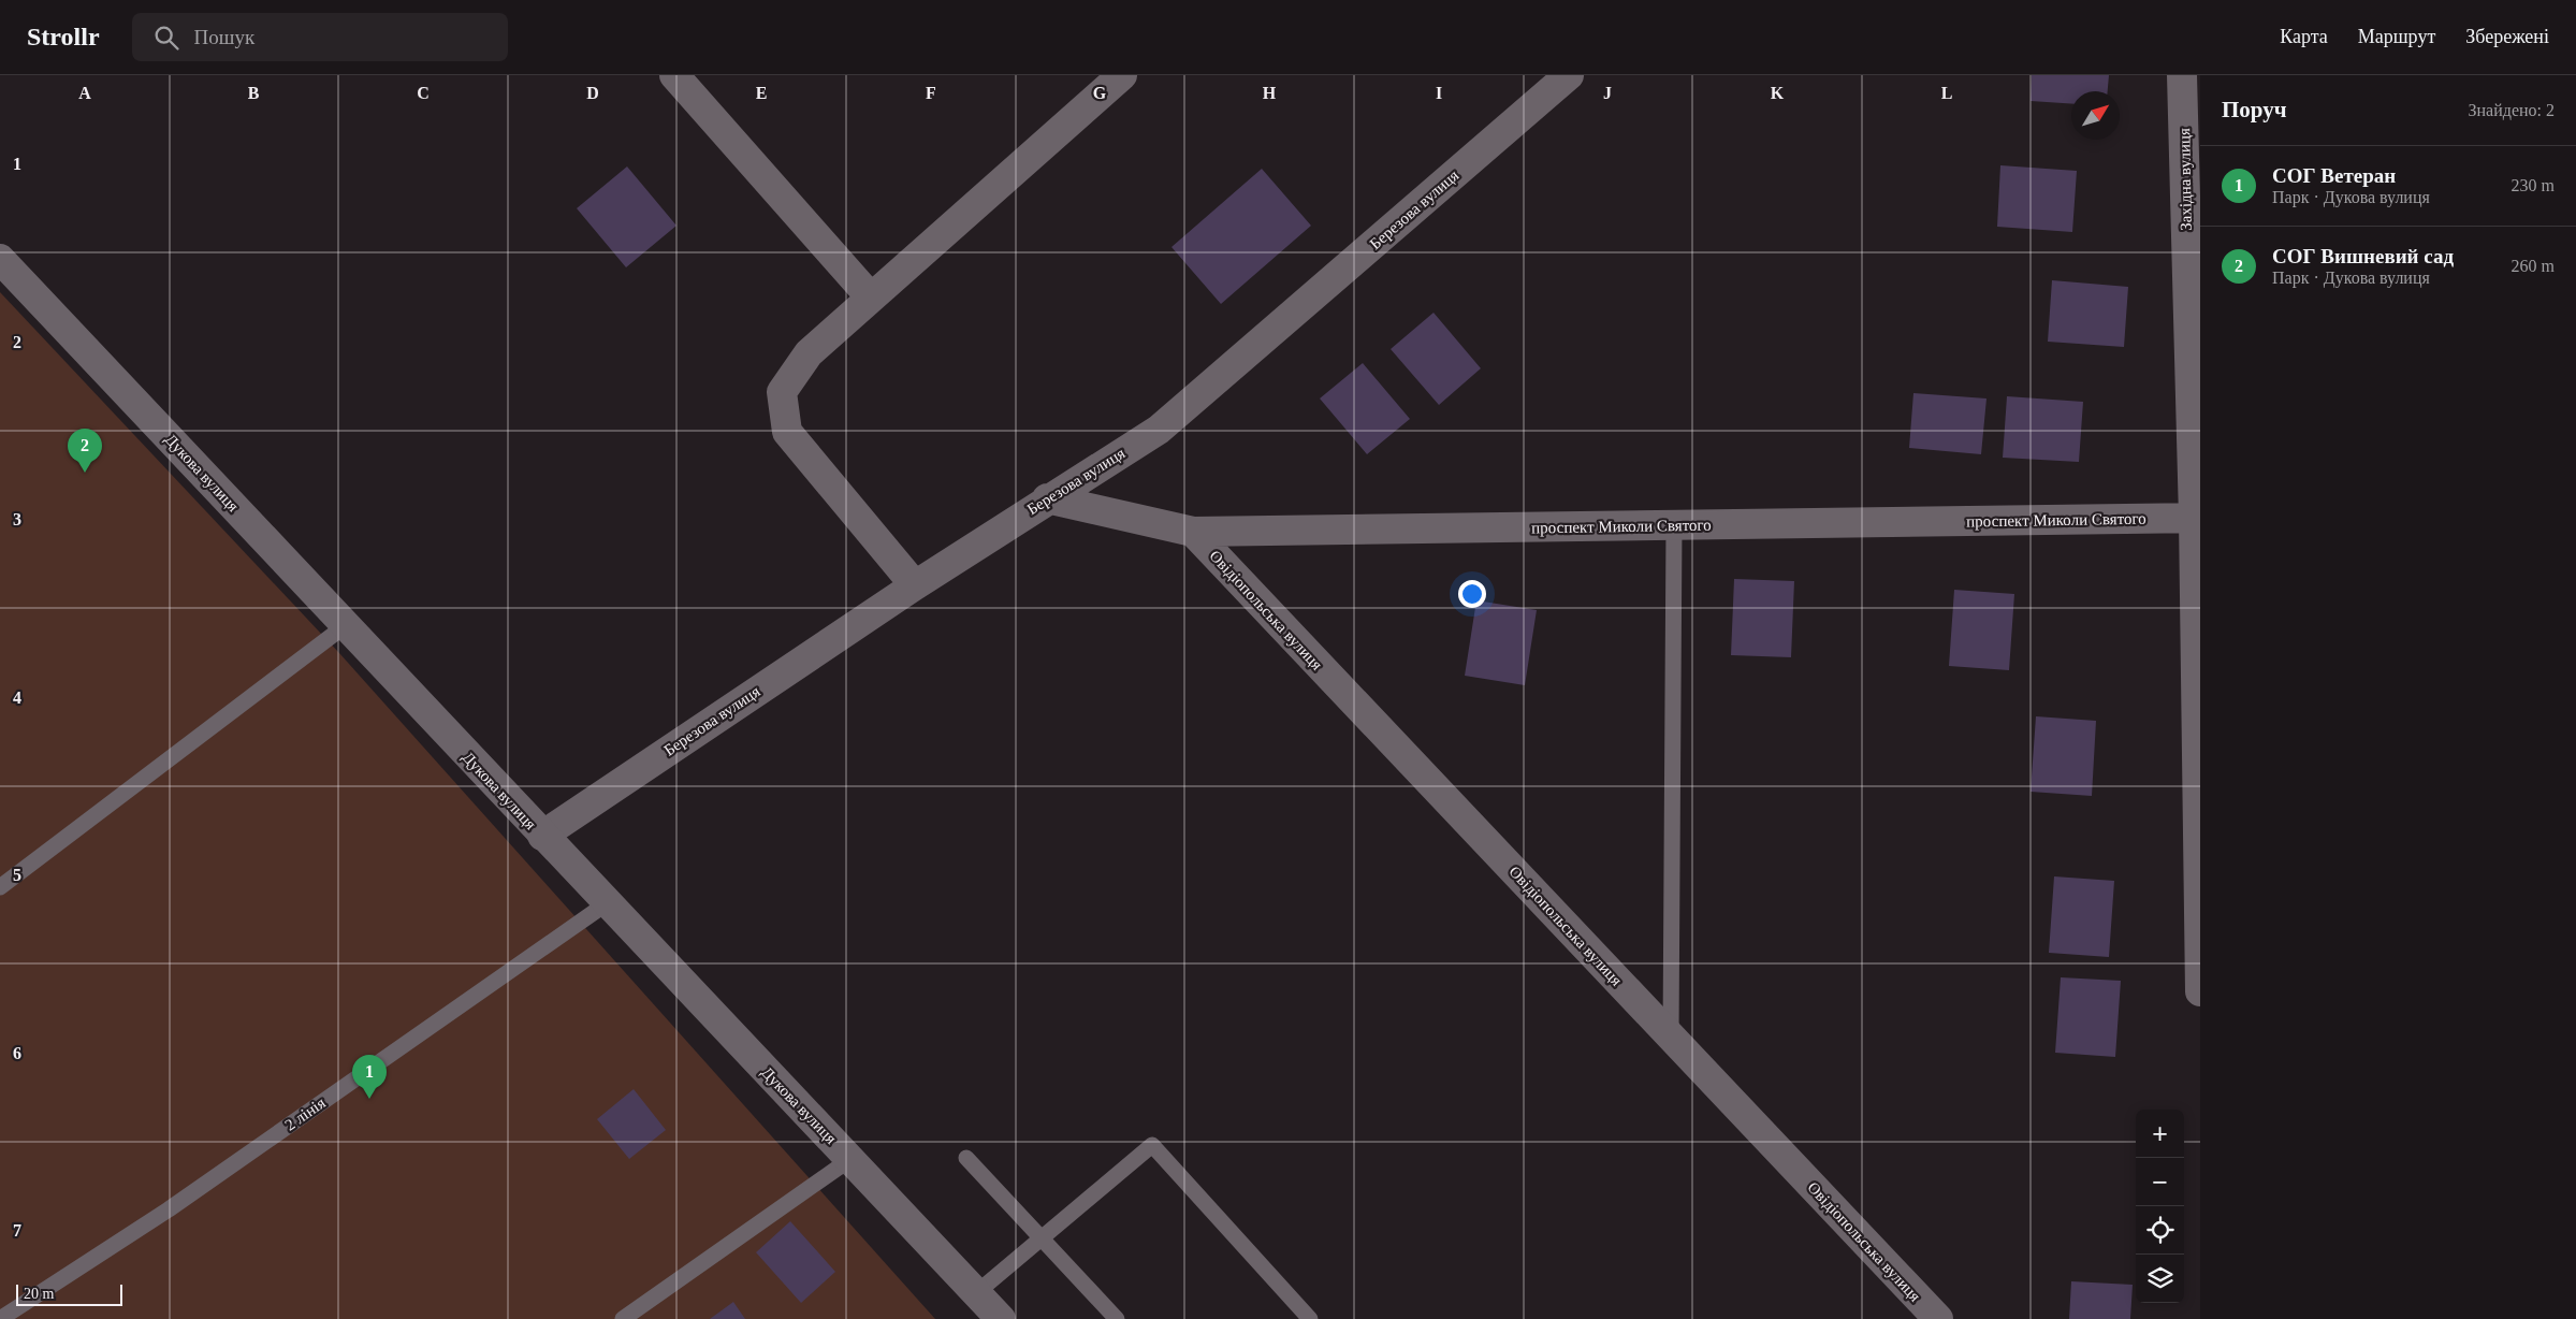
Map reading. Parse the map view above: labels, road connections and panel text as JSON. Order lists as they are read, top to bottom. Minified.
{"streets":{"street":["Західна вулиця","Березова вулиця","Дукова вулиця","проспект Миколи Святого","Овідіопольська вулиця"],"lane":["2 лінія"]},"crossings":[["Західна вулиця","проспект Миколи Святого"],["Березова вулиця","Дукова вулиця"],["Березова вулиця","проспект Миколи Святого"],["Дукова вулиця","2 лінія"],["проспект Миколи Святого","Овідіопольська вулиця"]],"scale_bar":"20 m","north":"top right","page":{"header":"Strollr","search":"Пошук","nav":["Карта","Маршрут","Збережені"],"heading":["Поруч","Знайдено: 2"],"list":[{"mark":"1","name":"СОГ Ветеран","note":"Парк · Дукова вулиця","value":"230 m"},{"mark":"2","name":"СОГ Вишневий сад","note":"Парк · Дукова вулиця","value":"260 m"}],"pins":["2","1"],"map_buttons":["+","−"],"scale":"20 m"},"grid":{"columns":["A","B","C","D","E","F","G","H","I","J","K","L"],"rows":["1","2","3","4","5","6","7"]}}
